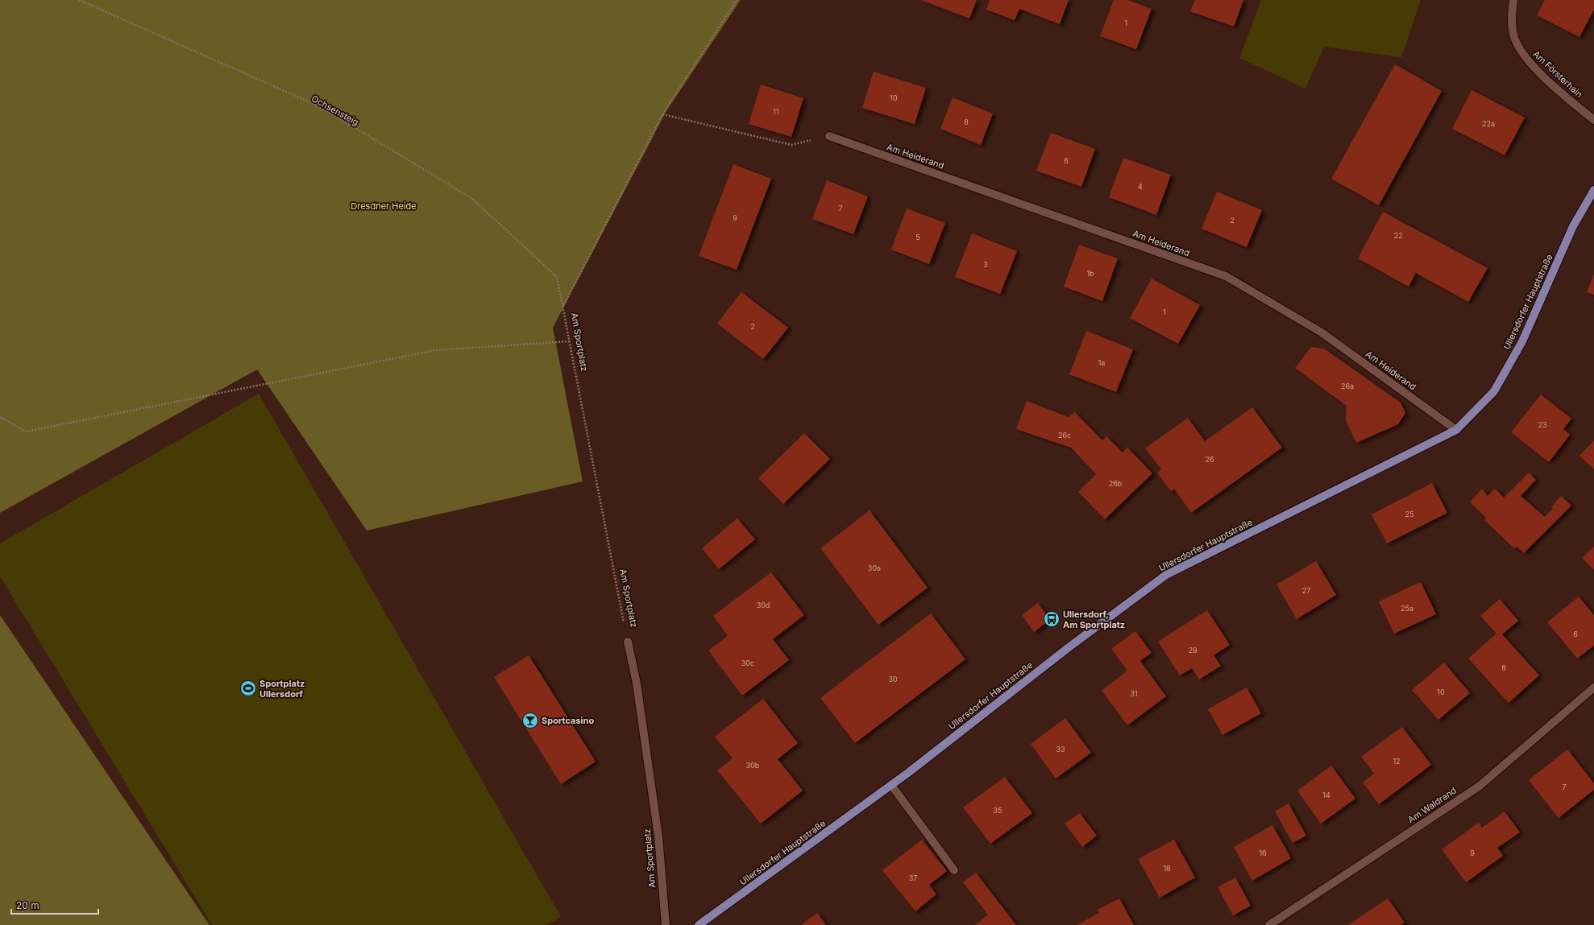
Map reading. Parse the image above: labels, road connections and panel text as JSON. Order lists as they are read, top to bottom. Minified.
{"streets":{"main road":["Ullersdorfer Hauptstraße"],"street":["Am Försterhain","Am Heiderand","Am Sportplatz","Am Waldrand"],"path":["Ochsensteig"]},"crossings":[["Ochsensteig","Am Sportplatz"],["Am Heiderand","Ullersdorfer Hauptstraße"]],"parks":["Dresdner Heide"],"places":{"bus stop":["Ullersdorf, Am Sportplatz"],"sports":["Sportplatz Ullersdorf"],"bar":["Sportcasino"]},"house_numbers":["1","10","11","8","22a","6","4","7","9","2","22","5","3","1b","1","2","1a","26a","23","26c","26","26b","25","30a","27","30d","25a","6","29","30c","8","30","10","31","33","12","30b","7","14","35","16","9","18","37"],"scale_bar":"20 m"}
